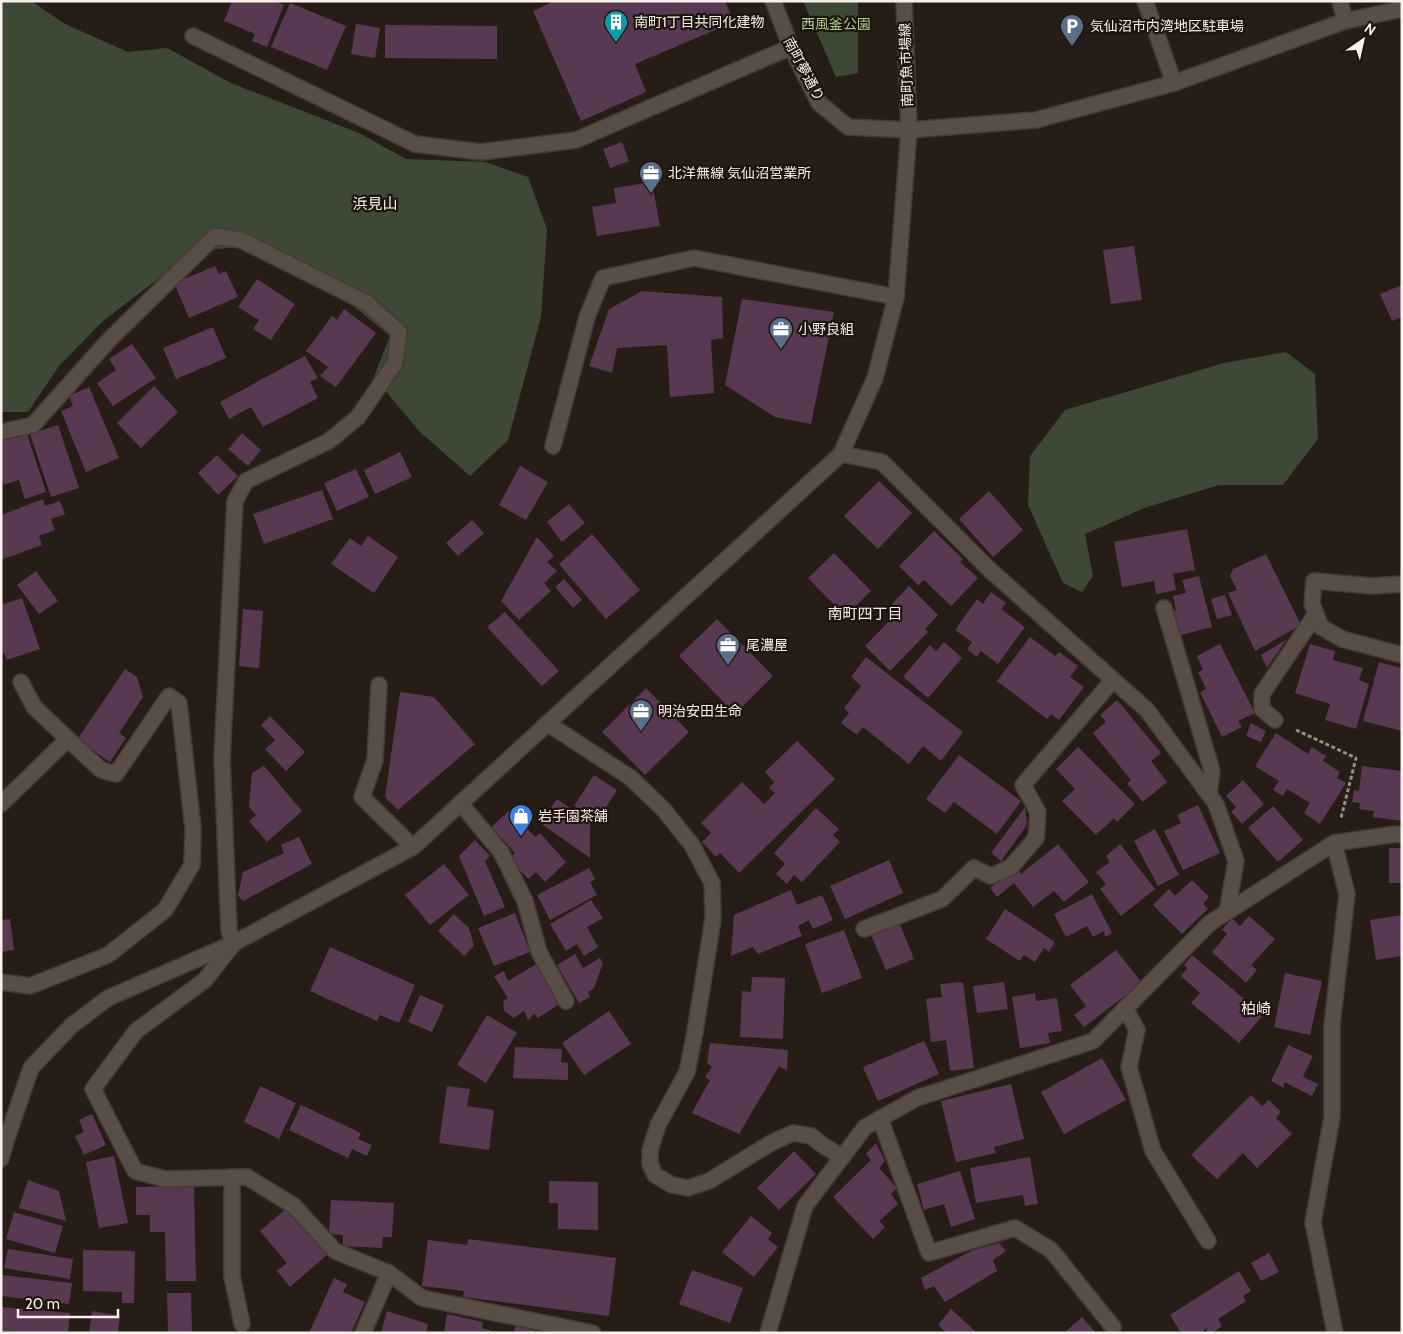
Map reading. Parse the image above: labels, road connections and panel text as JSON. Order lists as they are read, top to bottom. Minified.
{"streets":{"street":["南町魚市場線","南町夢通り"]},"crossings":[["南町魚市場線","南町夢通り"]],"districts":["浜見山","南町四丁目","柏崎"],"parks":["西風釜公園"],"places":{"building":["南町1丁目共同化建物"],"parking":["気仙沼市内湾地区駐車場"],"office":["北洋無線 気仙沼営業所","小野良組","尾濃屋","明治安田生命"],"shop":["岩手園茶舗"]},"scale_bar":"20 m","north":"top right"}
